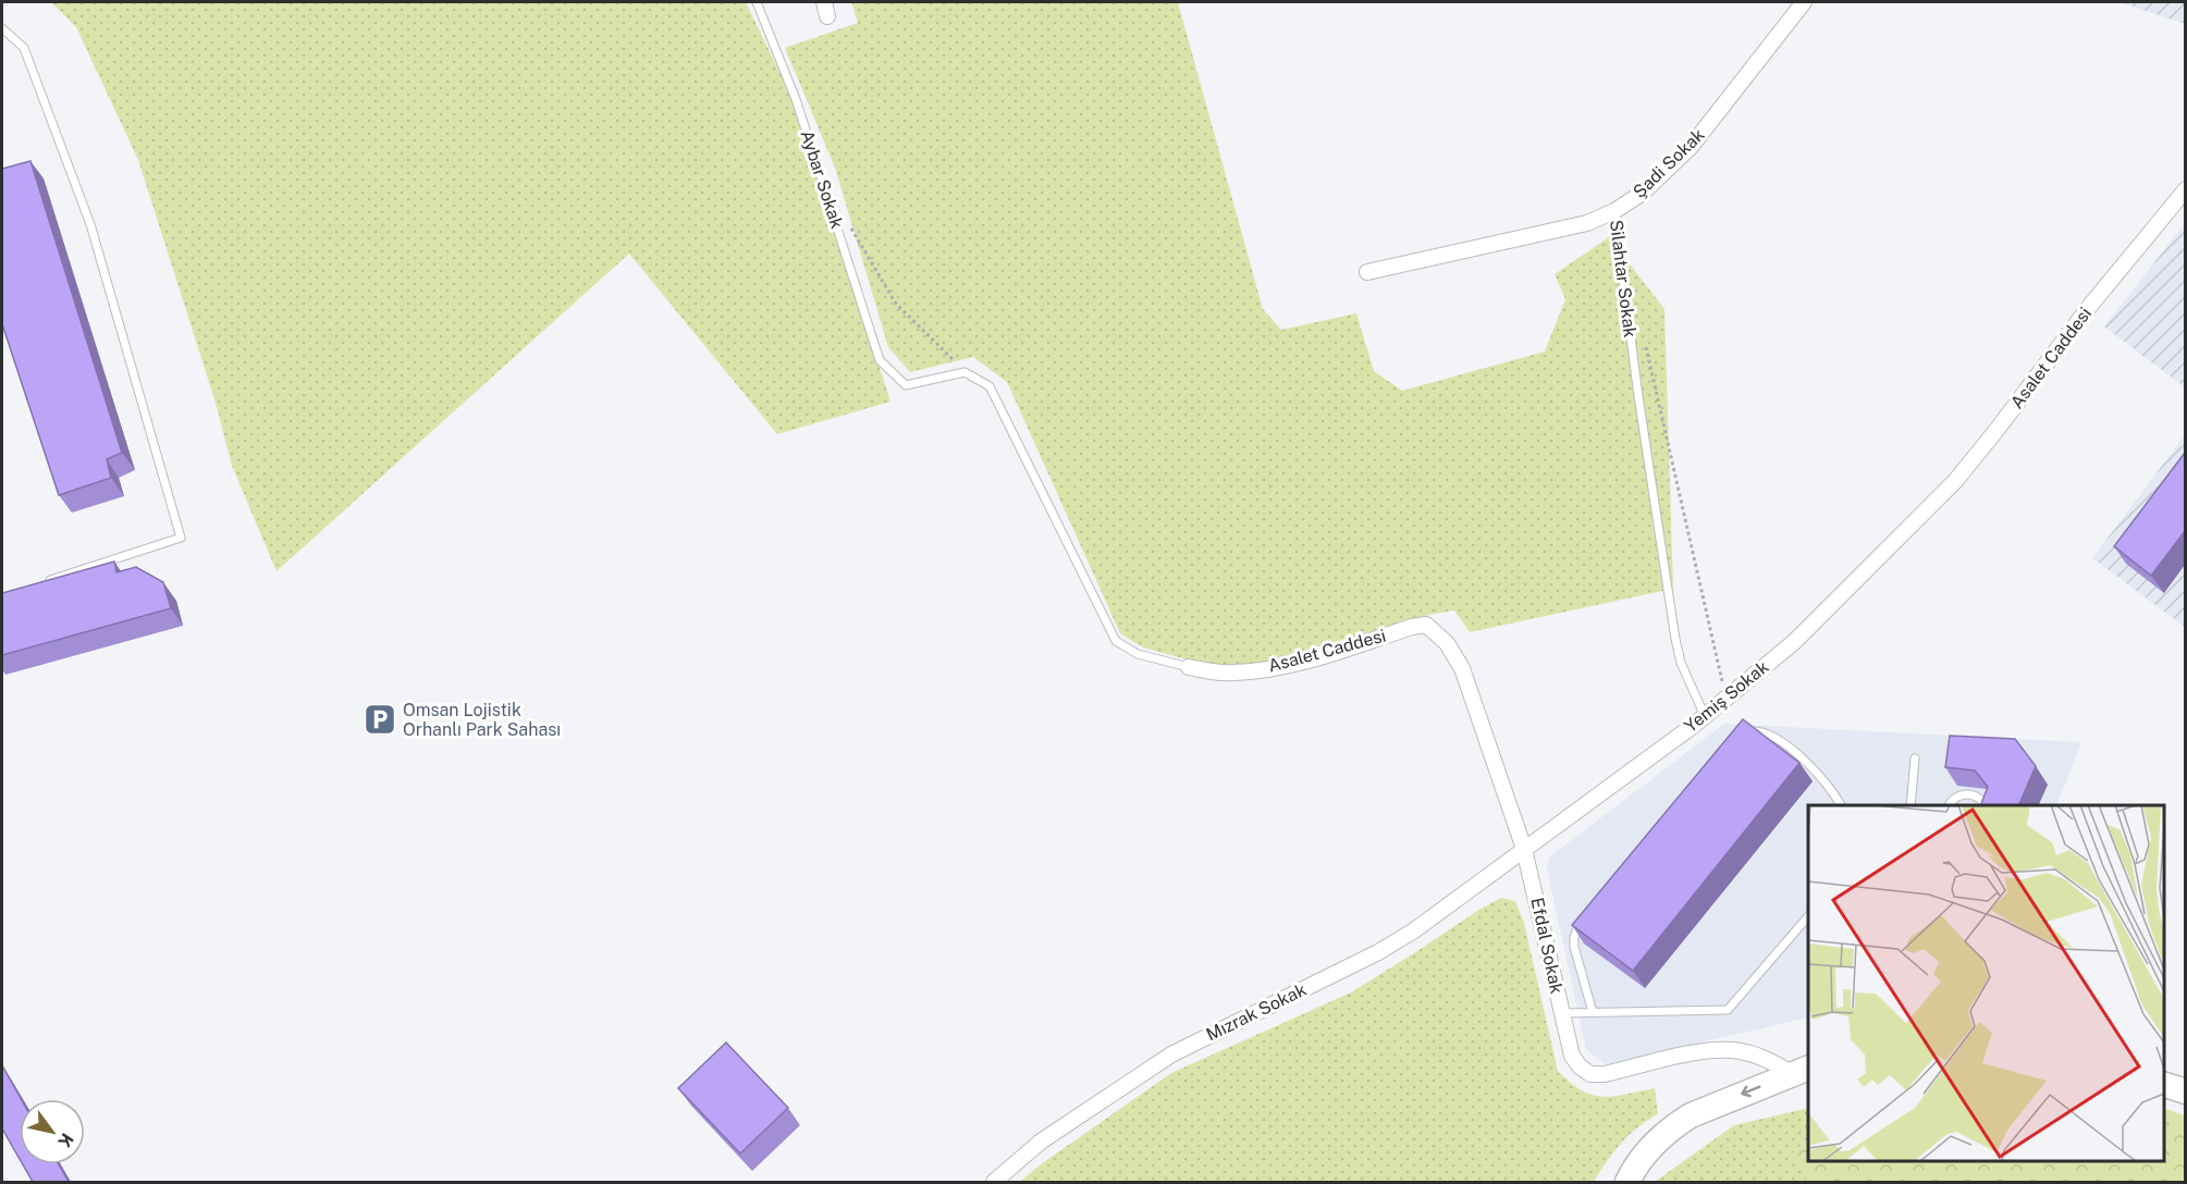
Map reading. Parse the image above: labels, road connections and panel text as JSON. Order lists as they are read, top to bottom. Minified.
{"streets":{"street":["Şadi Sokak","Asalet Caddesi","Yemiş Sokak","Efdal Sokak","Mızrak Sokak"],"lane":["Aybar Sokak","Silahtar Sokak"]},"crossings":[["Şadi Sokak","Silahtar Sokak"],["Silahtar Sokak","Yemiş Sokak"],["Asalet Caddesi","Yemiş Sokak"],["Asalet Caddesi","Efdal Sokak"],["Yemiş Sokak","Efdal Sokak"],["Yemiş Sokak","Mızrak Sokak"],["Efdal Sokak","Mızrak Sokak"]],"places":{"parking":["Omsan Lojistik Orhanlı Park Sahası"]},"north":"bottom right"}
